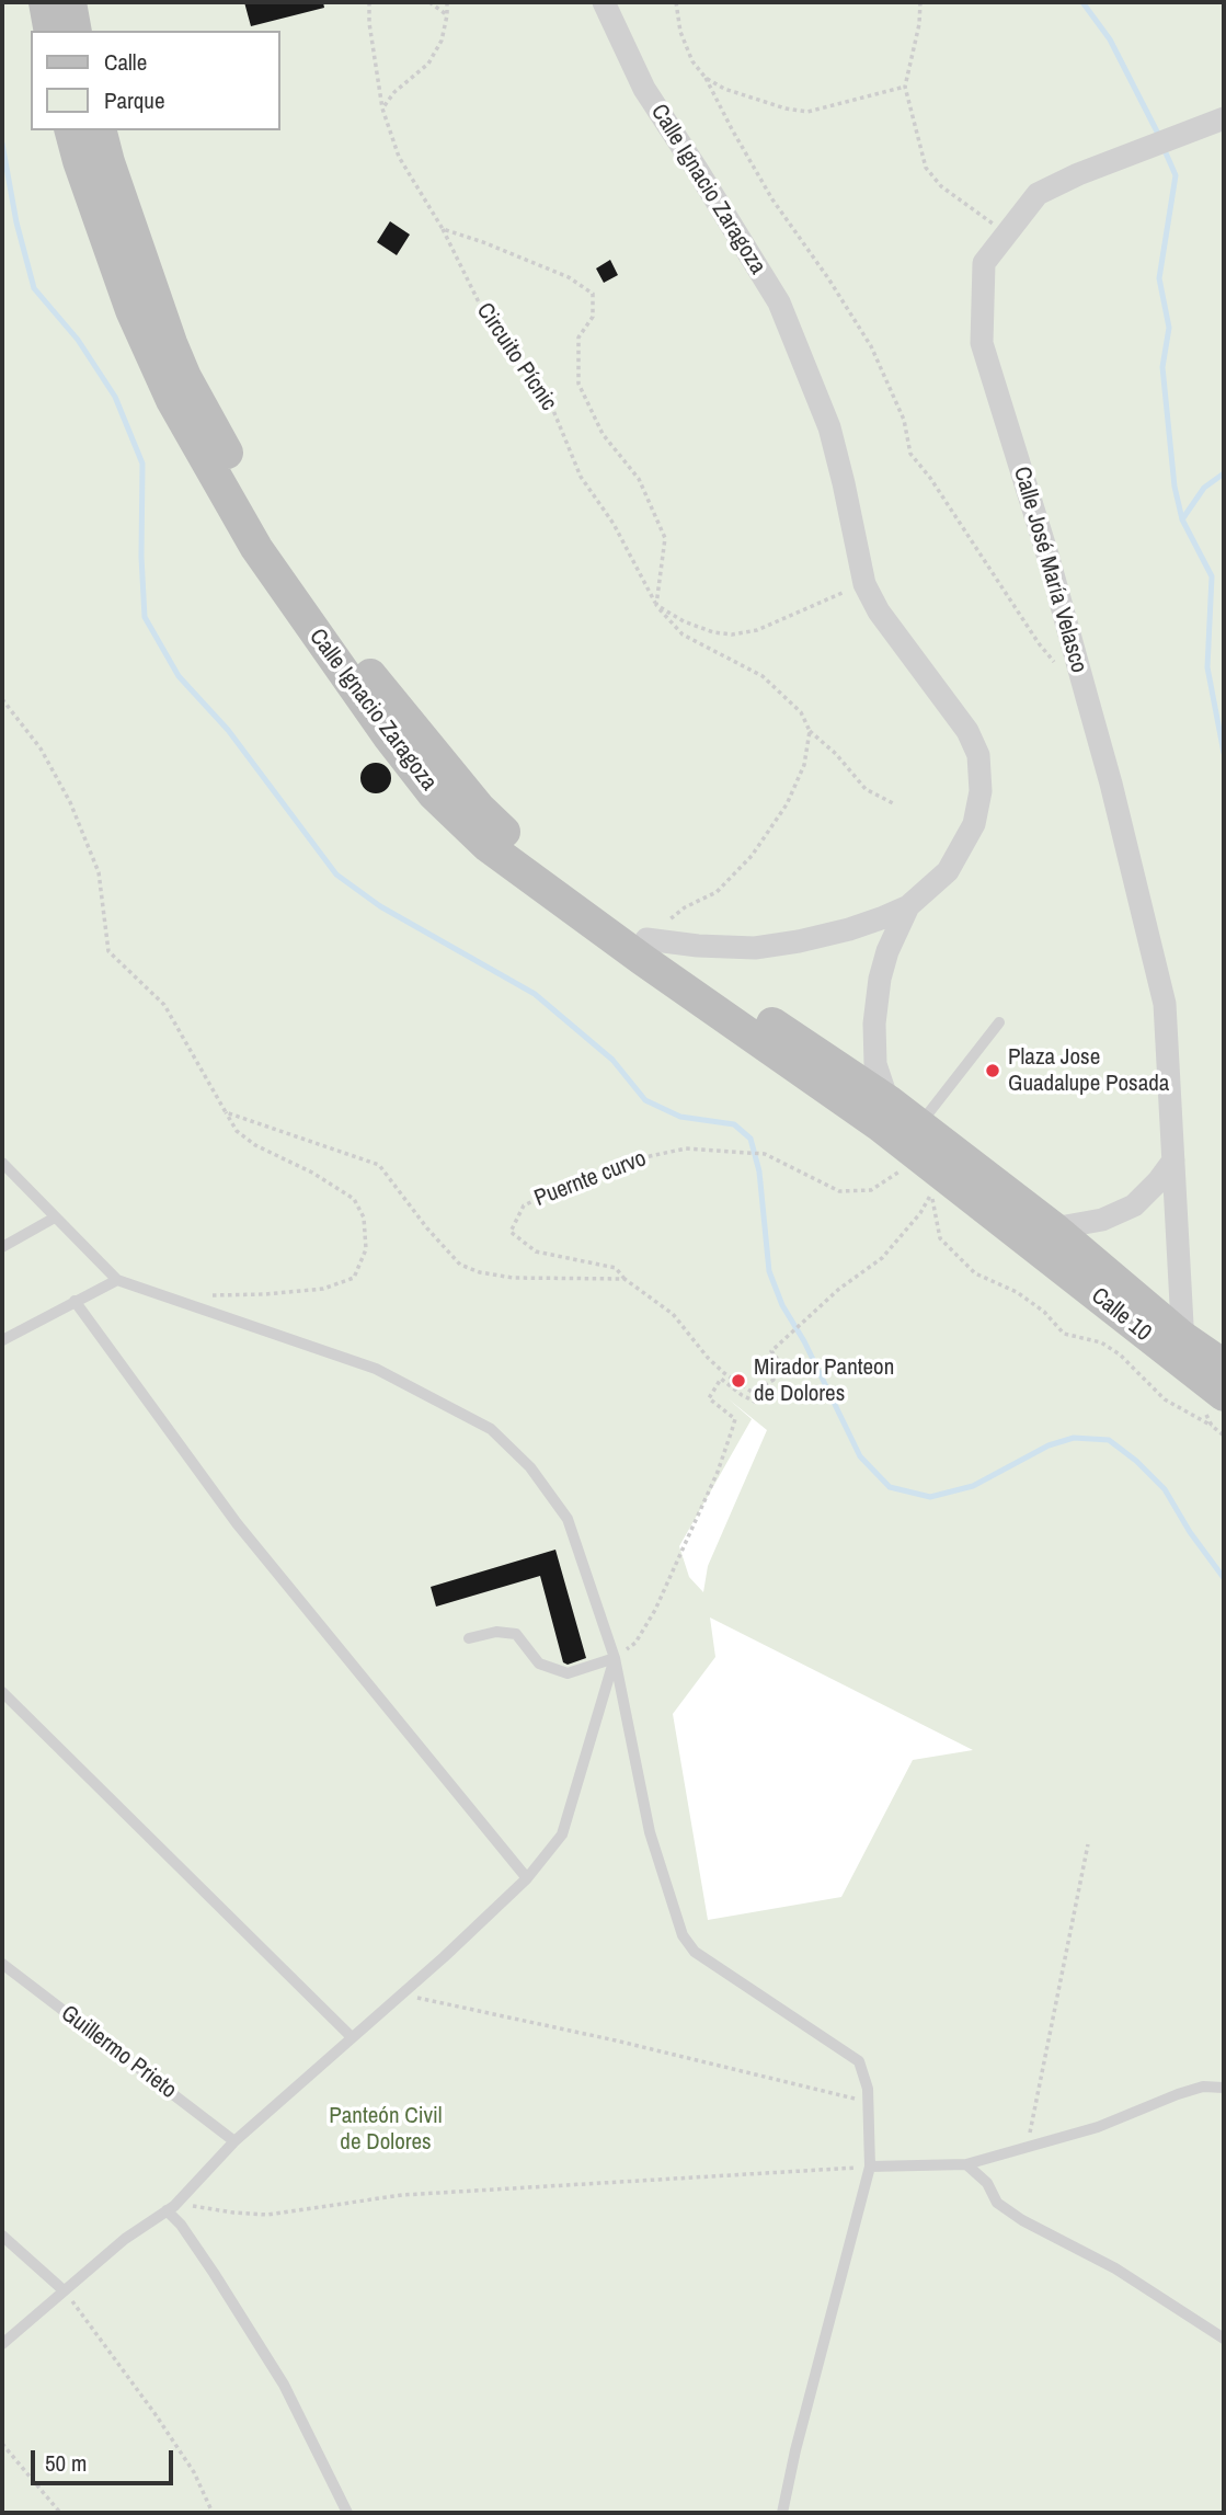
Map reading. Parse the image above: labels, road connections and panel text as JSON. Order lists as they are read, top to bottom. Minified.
{"streets":{"street":["Calle Ignacio Zaragoza","Calle José María Velasco","Calle 10"],"lane":["Guillermo Prieto"],"path":["Circuito Pícnic","Puernte curvo"]},"crossings":[["Calle Ignacio Zaragoza","Puernte curvo"],["Calle Ignacio Zaragoza","Calle 10"],["Calle José María Velasco","Calle 10"]],"parks":["Panteón Civil de Dolores"],"places":["Plaza Jose Guadalupe Posada","Mirador Panteon de Dolores"],"legend":["Calle","Parque"],"scale_bar":"50 m"}
